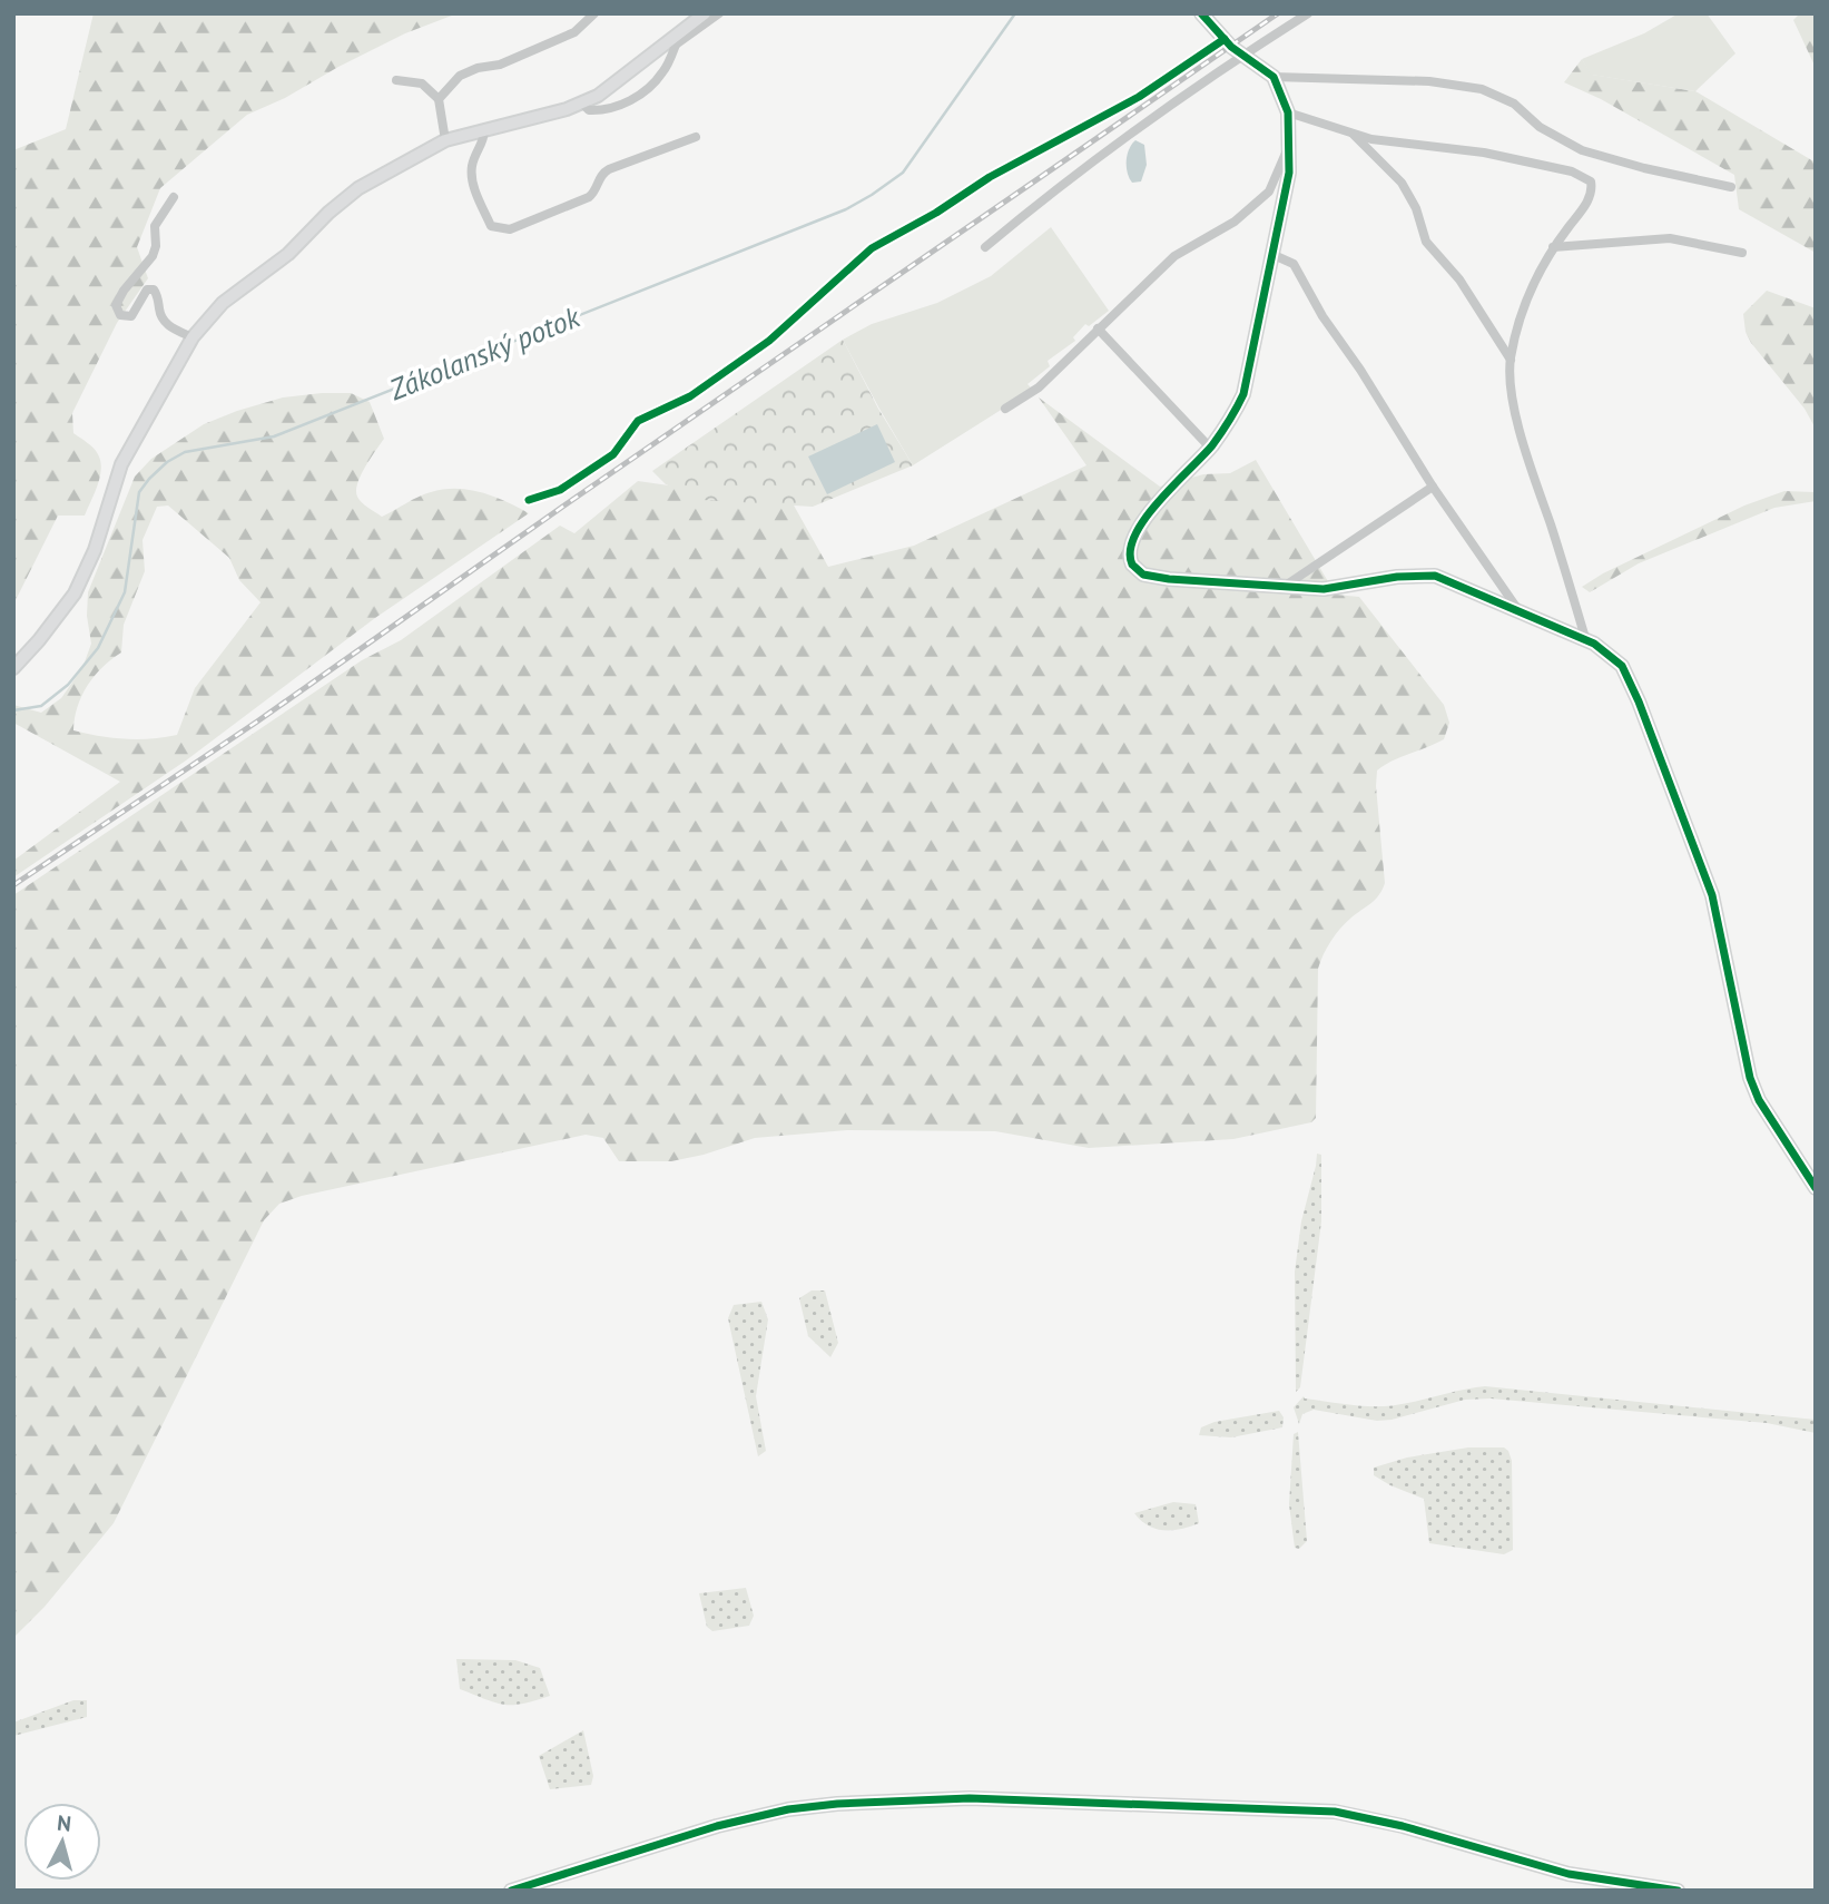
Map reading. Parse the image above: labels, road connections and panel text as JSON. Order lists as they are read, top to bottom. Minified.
{"water":["Zákolanský potok"],"north":"top"}
